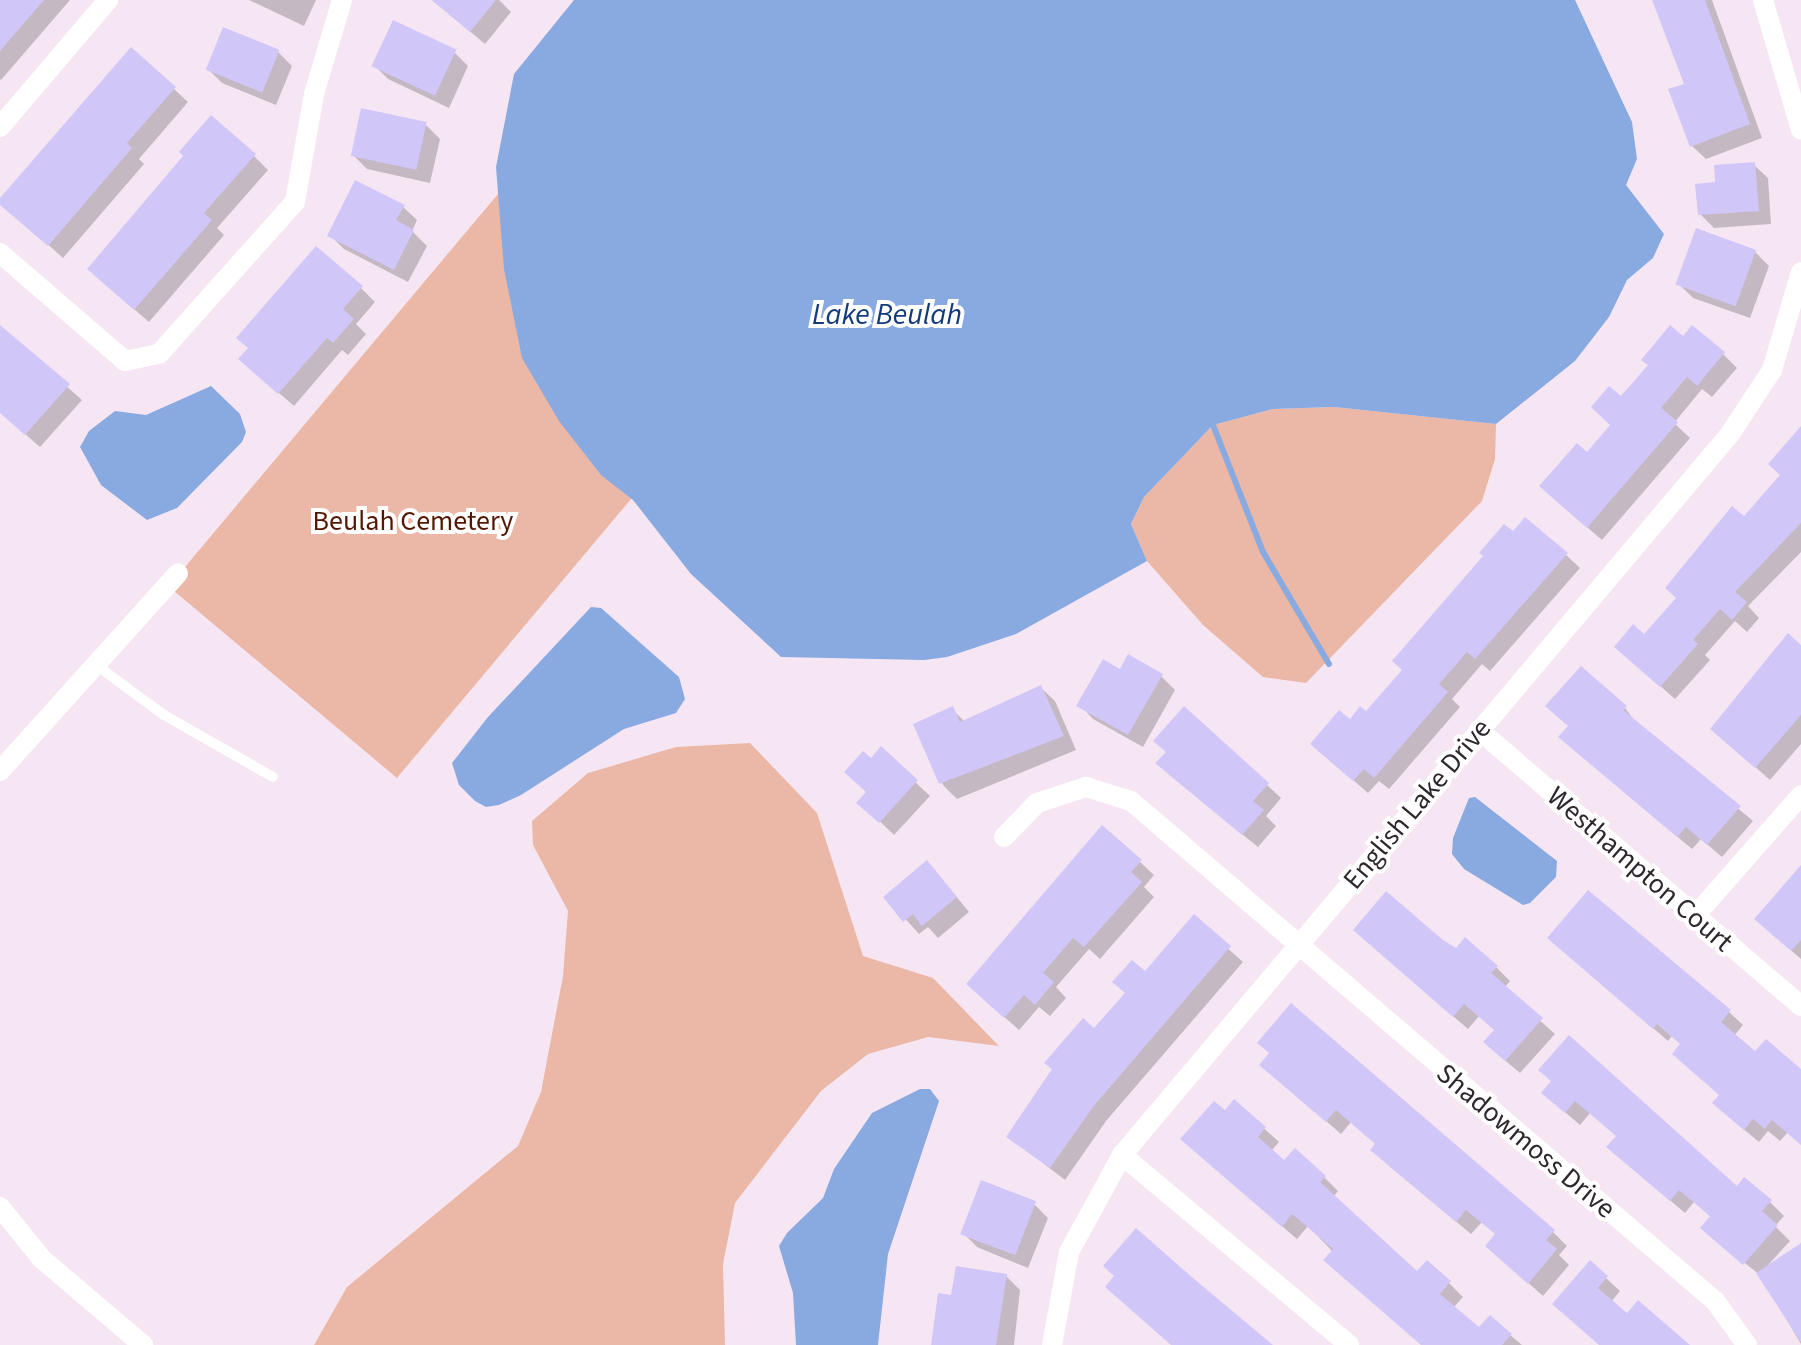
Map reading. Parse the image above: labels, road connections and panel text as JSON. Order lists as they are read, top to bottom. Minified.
{"streets":{"street":["English Lake Drive","Westhampton Court","Shadowmoss Drive"]},"crossings":[["English Lake Drive","Westhampton Court"],["English Lake Drive","Shadowmoss Drive"]],"water":["Lake Beulah"],"parks":["Beulah Cemetery"]}
